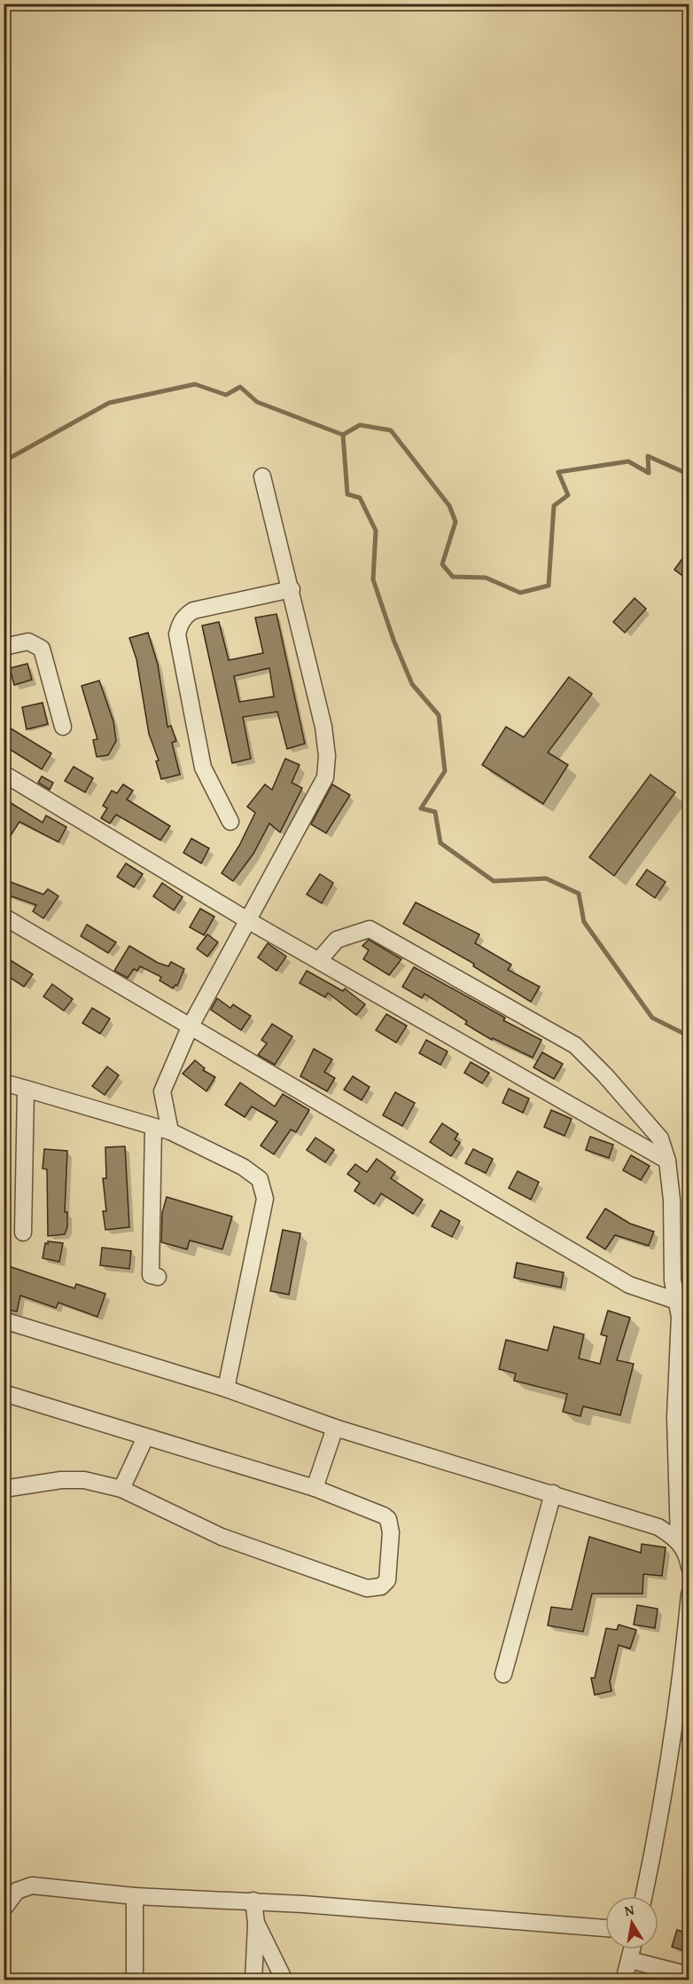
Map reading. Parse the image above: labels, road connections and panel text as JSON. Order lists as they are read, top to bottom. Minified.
{"north":"top"}
